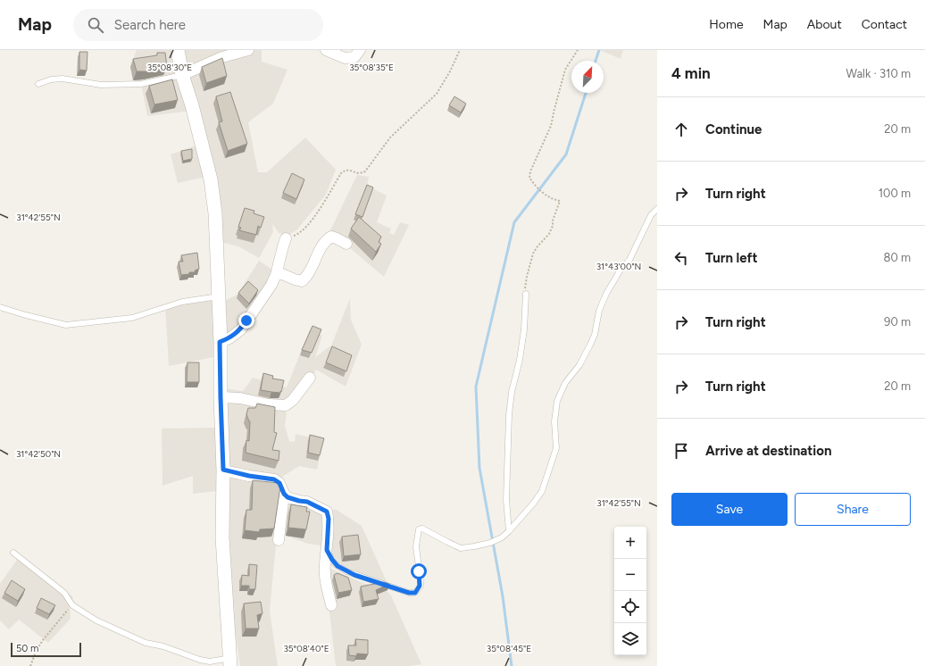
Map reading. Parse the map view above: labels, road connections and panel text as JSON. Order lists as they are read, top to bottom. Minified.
{"scale_bar":"50 m","north":"top right","page":{"header":"Map","search":"Search here","nav":["Home","Map","About","Contact"],"heading":["4 min","Walk · 310 m"],"list":[["Continue","20 m"],["Turn right","100 m"],["Turn left","80 m"],["Turn right","90 m"],["Turn right","20 m"],"Arrive at destination"],"buttons":["Save","Share"],"map_buttons":["+","−"],"scale":"50 m"},"coordinates":["35°08'30\"E","35°08'35\"E","31°42'55\"N","31°43'00\"N","31°42'50\"N","35°08'40\"E","35°08'45\"E"]}
